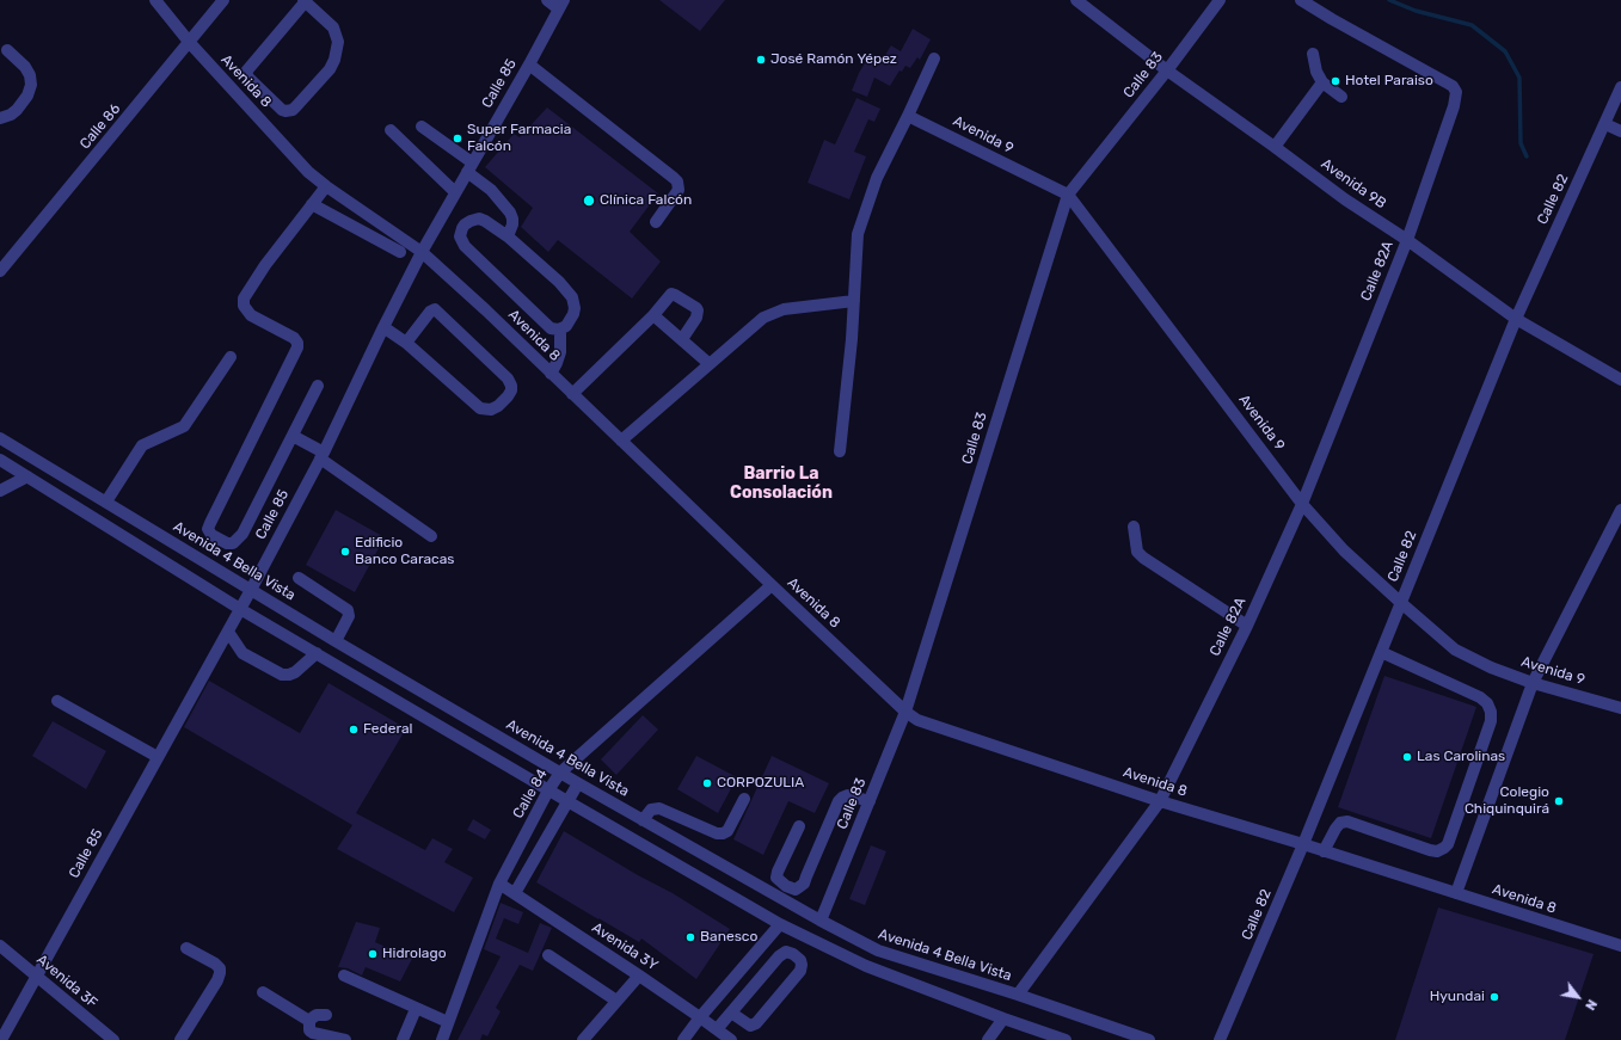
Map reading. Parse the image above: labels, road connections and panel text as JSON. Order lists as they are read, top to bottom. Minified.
{"streets":{"street":["Calle 83","Avenida 8","Calle 85","Calle 86","Avenida 9","Avenida 9B","Calle 82","Calle 82A","Avenida 4 Bella Vista","Calle 84","Avenida 3Y","Avenida 3F"]},"crossings":[["Calle 83","Avenida 8"],["Calle 83","Avenida 9"],["Calle 83","Avenida 9B"],["Calle 83","Avenida 4 Bella Vista"],["Avenida 8","Calle 85"],["Avenida 8","Calle 86"],["Avenida 8","Calle 82"],["Avenida 8","Calle 82A"],["Avenida 8","Calle 84"],["Calle 85","Avenida 4 Bella Vista"],["Calle 85","Avenida 3F"],["Avenida 9","Calle 82"],["Avenida 9","Calle 82A"],["Avenida 9B","Calle 82"],["Avenida 9B","Calle 82A"],["Calle 82A","Avenida 4 Bella Vista"],["Avenida 4 Bella Vista","Calle 84"],["Calle 84","Avenida 3Y"]],"districts":["Barrio La Consolación"],"places":["José Ramón Yépez","Hotel Paraiso","Super Farmacia Falcón","Clínica Falcón","Edificio Banco Caracas","Federal","Las Carolinas","CORPOZULIA","Colegio Chiquinquirá","Banesco","Hidrolago","Hyundai"],"north":"bottom right"}
